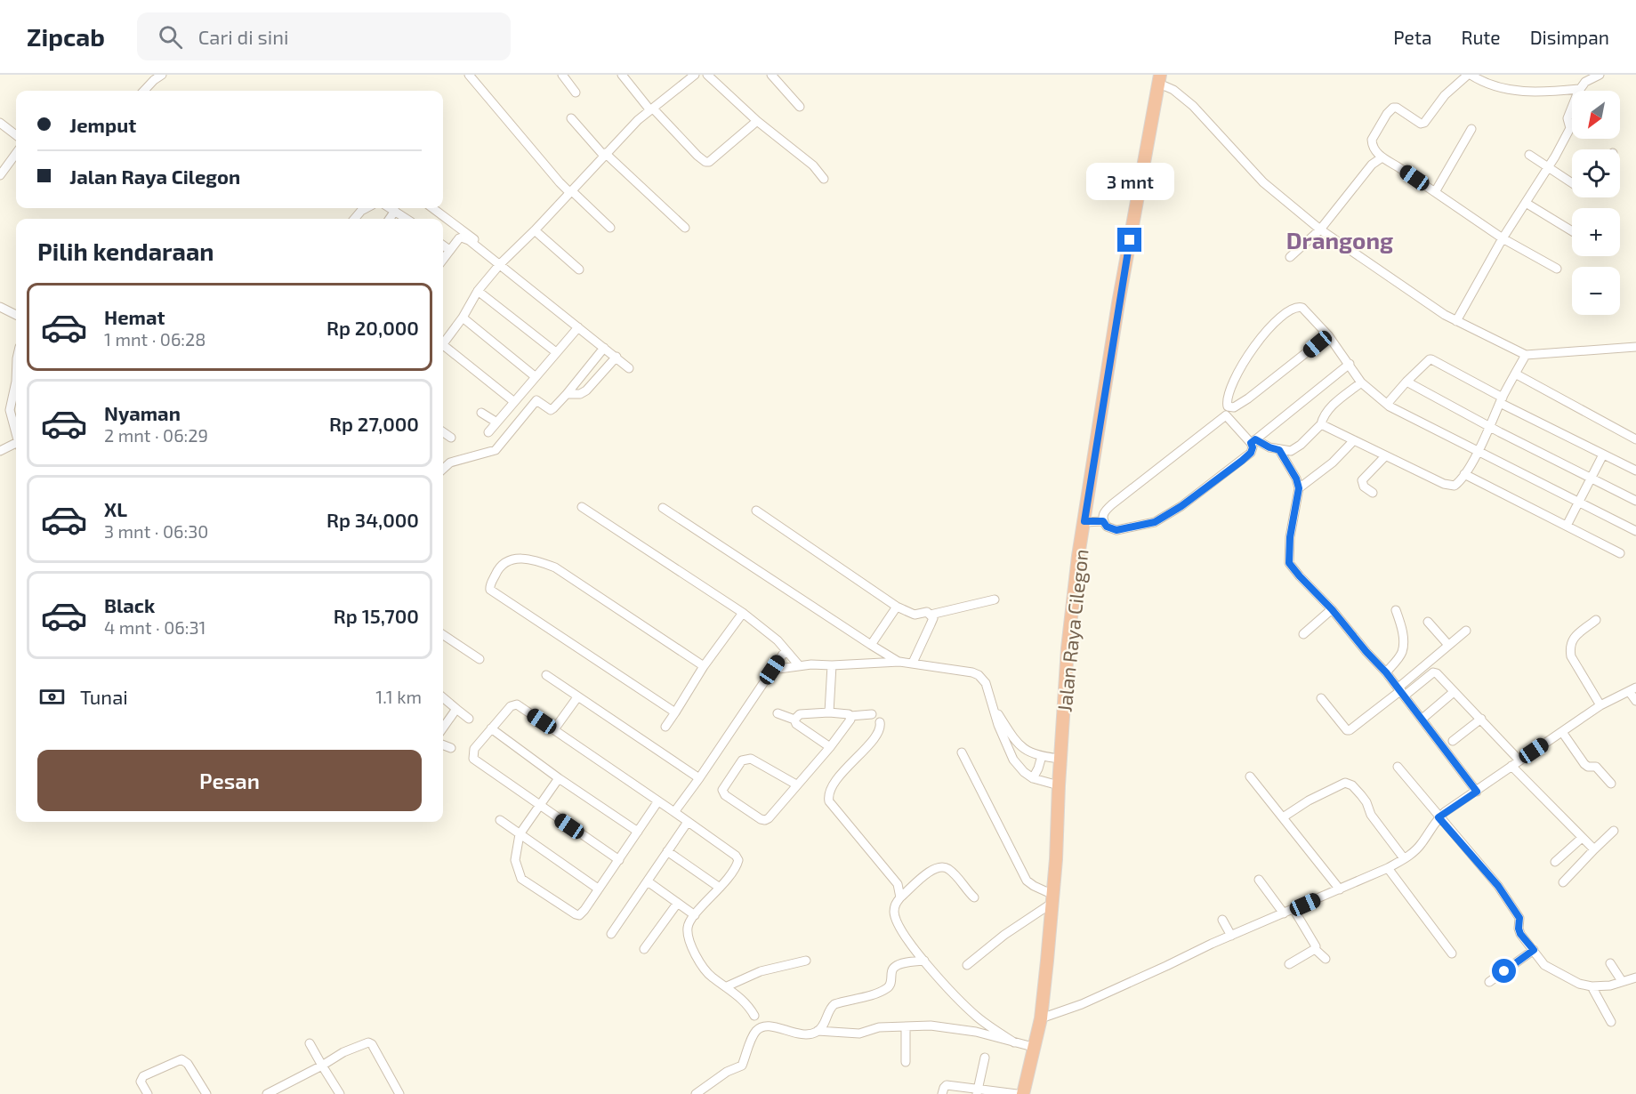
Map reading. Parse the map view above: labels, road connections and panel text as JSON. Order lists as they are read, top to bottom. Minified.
{"streets":{"highway":["Jalan Raya Cilegon"]},"districts":["Drangong"],"north":"bottom left","page":{"header":"Zipcab","search":"Cari di sini","nav":["Peta","Rute","Disimpan"],"map_buttons":["+","−"],"banner":["Jemput","Jalan Raya Cilegon"],"bubble":"3 mnt","heading":"Pilih kendaraan","list":[{"name":"Hemat","note":"1 mnt · 06:28","value":"Rp 20,000"},{"name":"Nyaman","note":"2 mnt · 06:29","value":"Rp 27,000"},{"name":"XL","note":"3 mnt · 06:30","value":"Rp 34,000"},{"name":"Black","note":"4 mnt · 06:31","value":"Rp 15,700"}],"pay":["Tunai","1.1 km"],"buttons":"Pesan"}}
